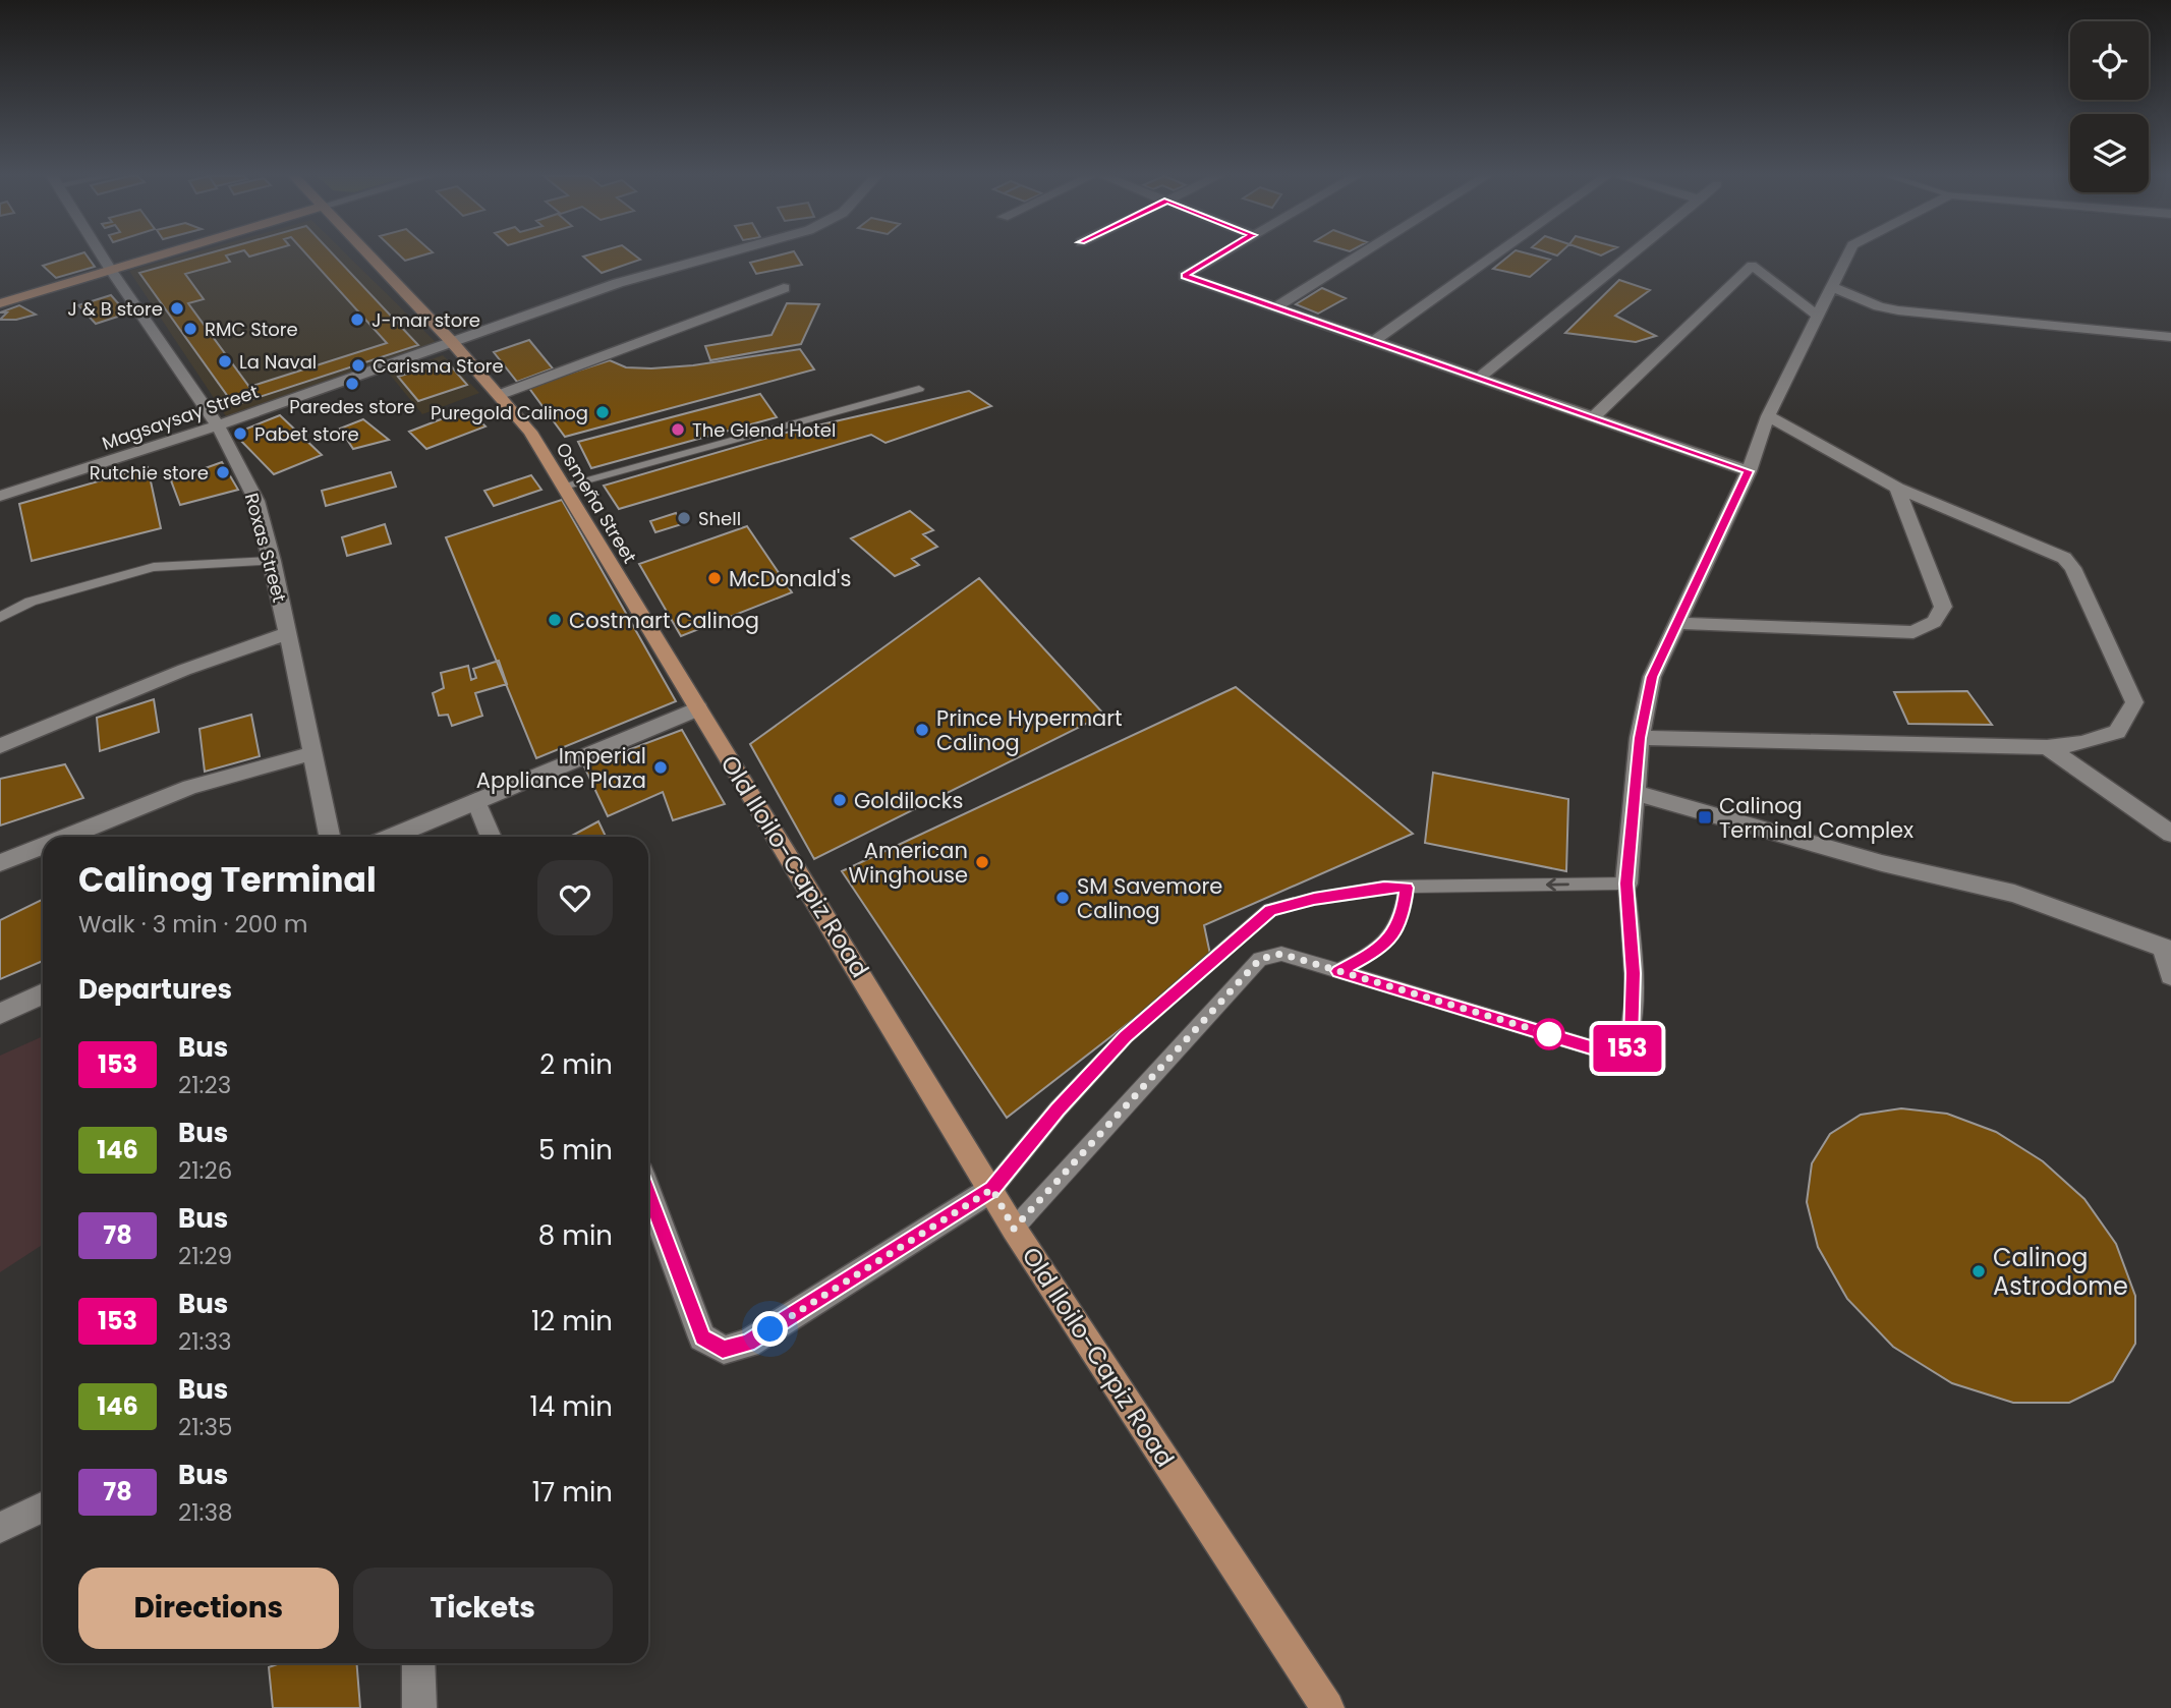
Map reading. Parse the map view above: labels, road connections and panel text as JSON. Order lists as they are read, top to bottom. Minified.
{"streets":{"main road":["Osmeña Street","Old Iloilo-Capiz Road"],"street":["Magsaysay Street","Roxas Street"]},"crossings":[["Magsaysay Street","Osmeña Street"],["Magsaysay Street","Roxas Street"],["Osmeña Street","Old Iloilo-Capiz Road"]],"places":{"other":["J & B store","J-mar store","RMC Store","La Naval","Carisma Store","Paredes store","Puregold Calinog","The Glend Hotel","Pabet store","Rutchie store","Shell","McDonald's","Costmart Calinog","Prince Hypermart Calinog","Imperial Appliance Plaza","Goldilocks","American Winghouse","SM Savemore Calinog","Calinog Astrodome"],"transit":["Calinog Terminal Complex"]},"lines":["bus line 153"],"page":{"on_map":"153","heading":[["Calinog Terminal","Walk · 3 min · 200 m"],"Departures"],"list":[{"mark":"153","name":"Bus","note":"21:23","value":"2 min"},{"mark":"146","name":"Bus","note":"21:26","value":"5 min"},{"mark":"78","name":"Bus","note":"21:29","value":"8 min"},{"mark":"153","name":"Bus","note":"21:33","value":"12 min"},{"mark":"146","name":"Bus","note":"21:35","value":"14 min"},{"mark":"78","name":"Bus","note":"21:38","value":"17 min"}],"buttons":["Directions","Tickets"]}}
